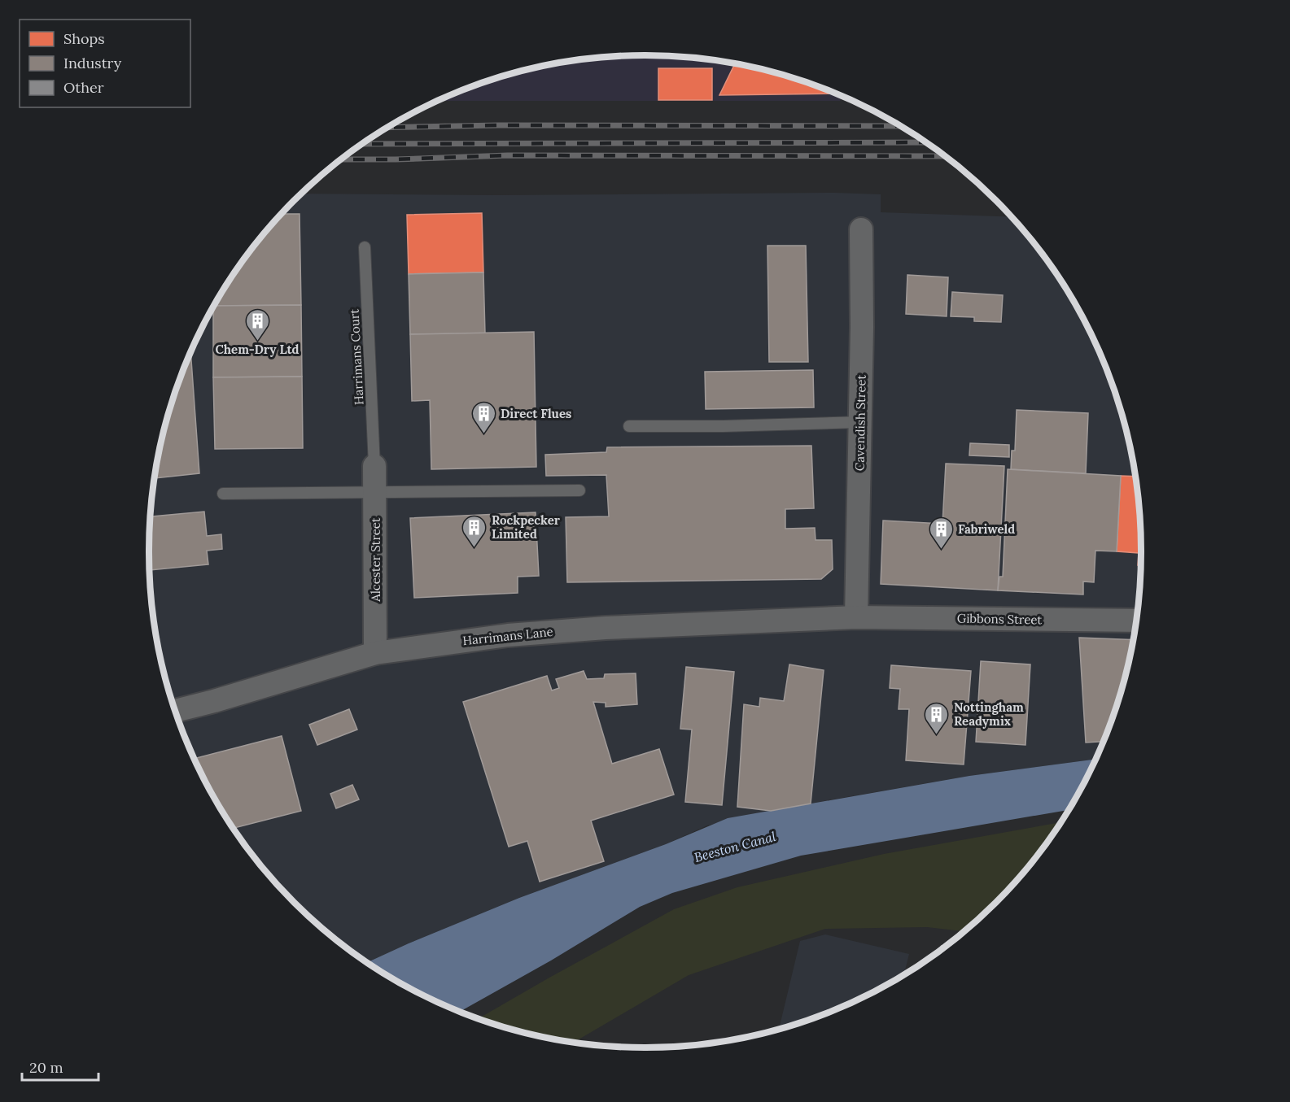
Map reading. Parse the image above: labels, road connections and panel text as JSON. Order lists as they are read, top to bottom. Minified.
{"streets":{"street":["Cavendish Street","Alcester Street","Gibbons Street","Harrimans Lane"],"lane":["Harrimans Court"]},"crossings":[["Harrimans Court","Alcester Street"],["Cavendish Street","Gibbons Street"],["Cavendish Street","Harrimans Lane"],["Alcester Street","Harrimans Lane"],["Gibbons Street","Harrimans Lane"]],"water":["Beeston Canal"],"places":{"building":["Chem-Dry Ltd","Direct Flues","Rockpecker Limited","Fabriweld","Nottingham Readymix"]},"legend":["Shops","Industry","Other"],"scale_bar":"20 m"}
